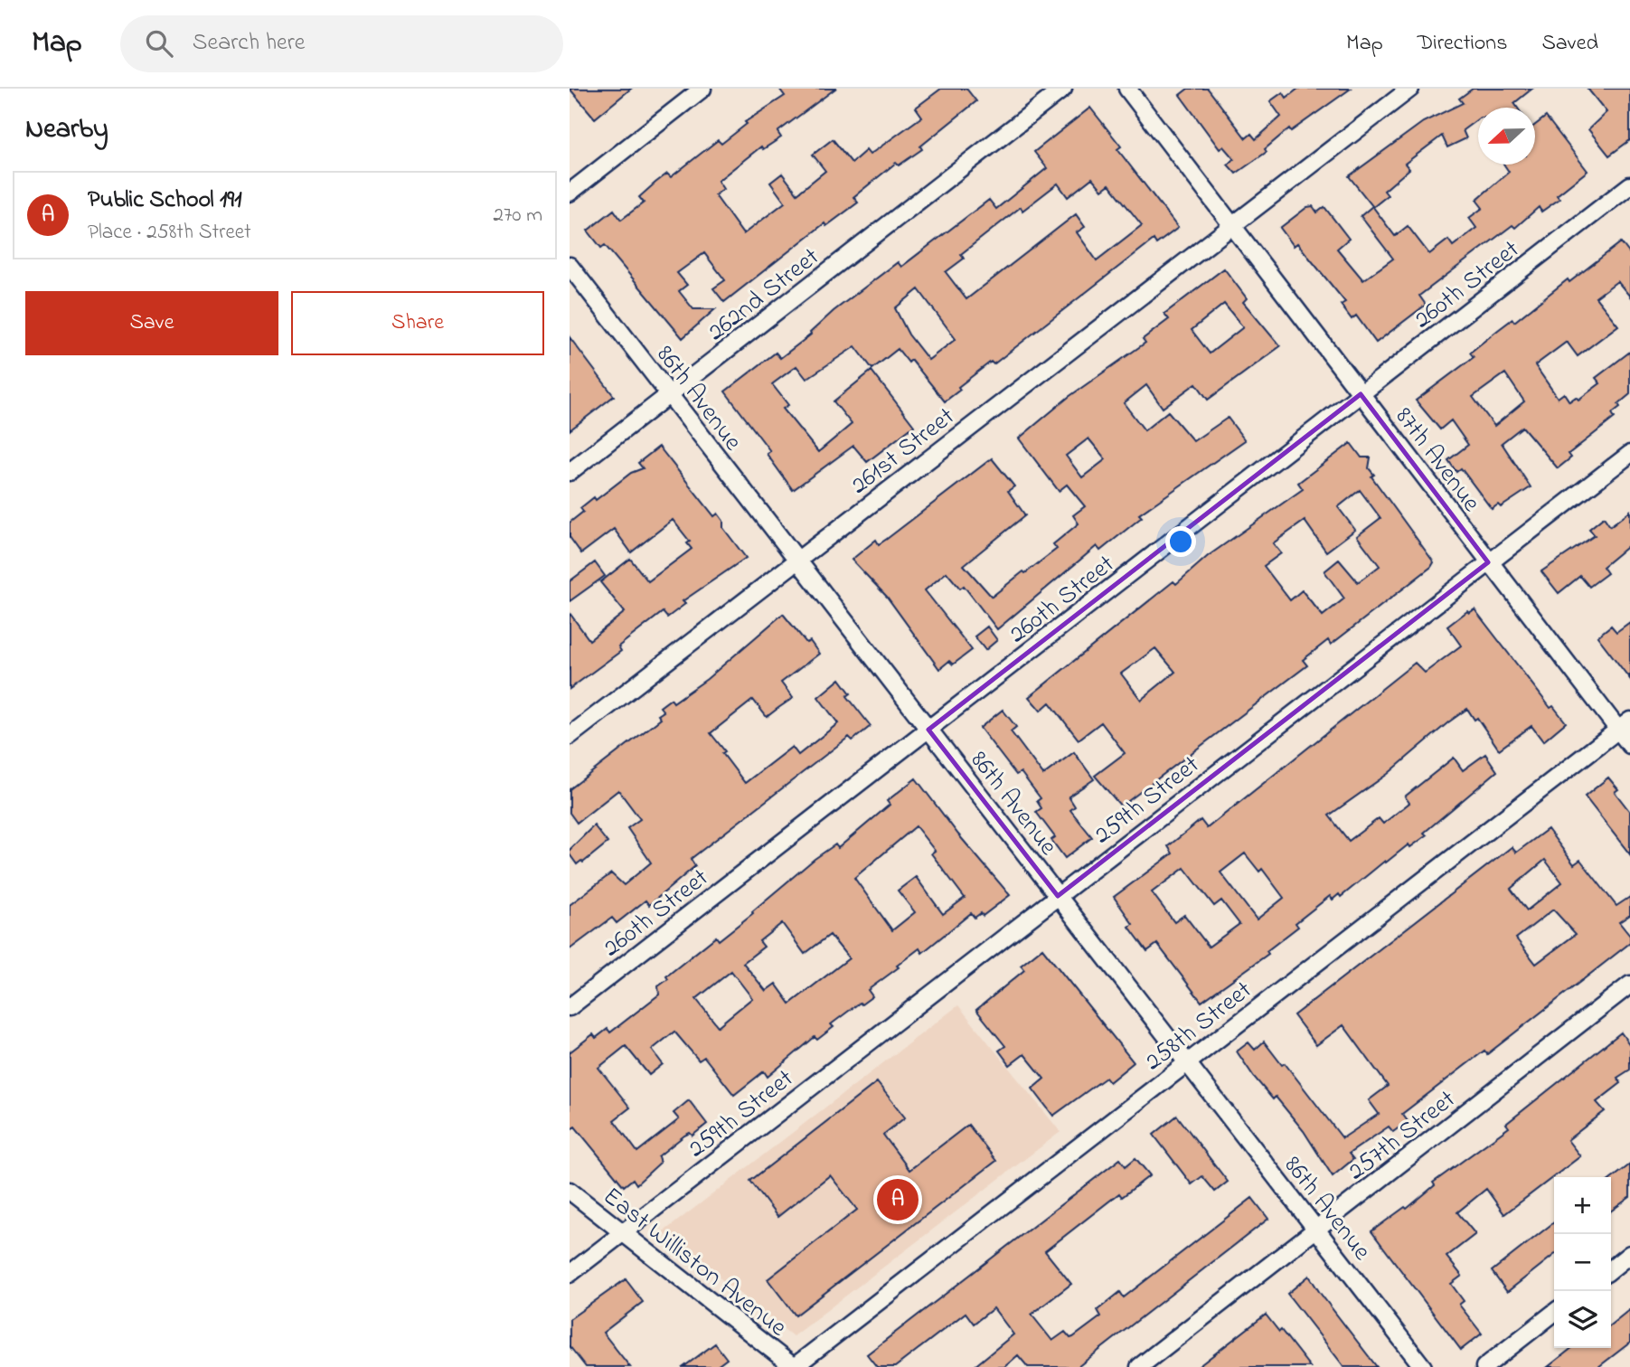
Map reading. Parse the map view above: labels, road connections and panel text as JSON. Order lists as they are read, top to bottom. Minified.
{"streets":{"street":["260th Street","262nd Street","86th Avenue","261st Street","87th Avenue","259th Street","258th Street","257th Street","East Williston Avenue"]},"crossings":[["260th Street","86th Avenue"],["260th Street","87th Avenue"],["262nd Street","86th Avenue"],["86th Avenue","261st Street"],["86th Avenue","259th Street"],["86th Avenue","258th Street"],["86th Avenue","257th Street"],["261st Street","87th Avenue"],["87th Avenue","259th Street"],["87th Avenue","258th Street"],["259th Street","East Williston Avenue"],["258th Street","East Williston Avenue"]],"north":"left","page":{"header":"Map","search":"Search here","nav":["Map","Directions","Saved"],"heading":"Nearby","list":[{"mark":"A","name":"Public School 191","note":"Place · 258th Street","value":"270 m"}],"buttons":["Save","Share"],"pins":"A","map_buttons":["+","−"]}}
